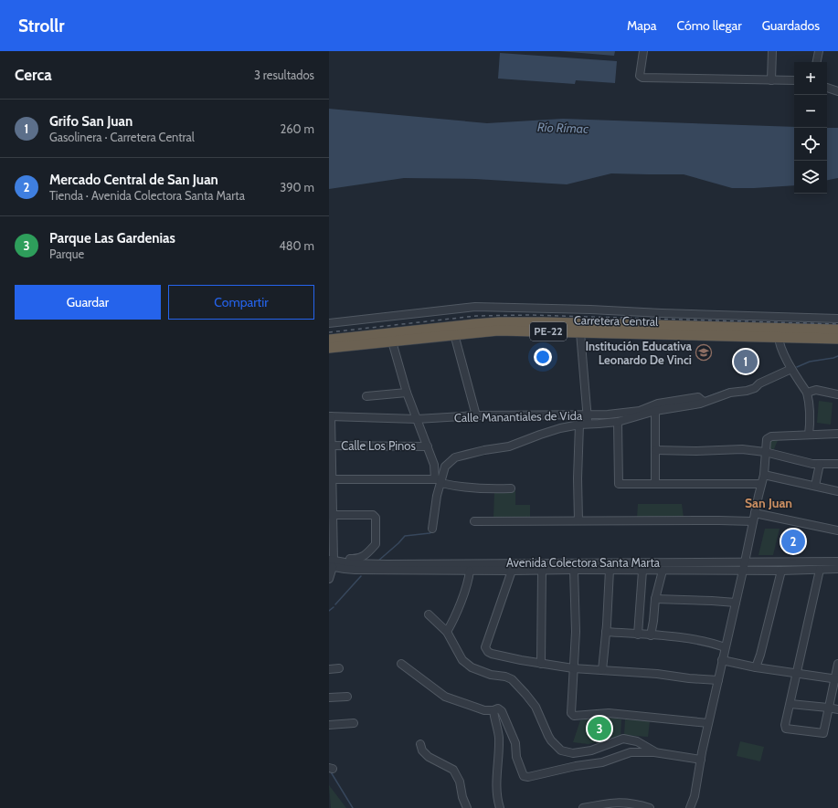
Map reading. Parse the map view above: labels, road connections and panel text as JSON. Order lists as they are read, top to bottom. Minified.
{"streets":{"highway":["Carretera Central","PE-22"],"street":["Calle Manantiales de Vida","Calle Los Pinos","Avenida Colectora Santa Marta"]},"districts":["San Juan"],"water":["Río Rímac"],"places":{"school or university":["Institución Educativa Leonardo De Vinci"]},"page":{"header":"Strollr","nav":["Mapa","Cómo llegar","Guardados"],"heading":["Cerca","3 resultados"],"map_buttons":["+","−"],"list":[{"mark":"1","name":"Grifo San Juan","note":"Gasolinera · Carretera Central","value":"260 m"},{"mark":"2","name":"Mercado Central de San Juan","note":"Tienda · Avenida Colectora Santa Marta","value":"390 m"},{"mark":"3","name":"Parque Las Gardenias","note":"Parque","value":"480 m"}],"buttons":["Guardar","Compartir"],"pins":["1","2","3"]}}
